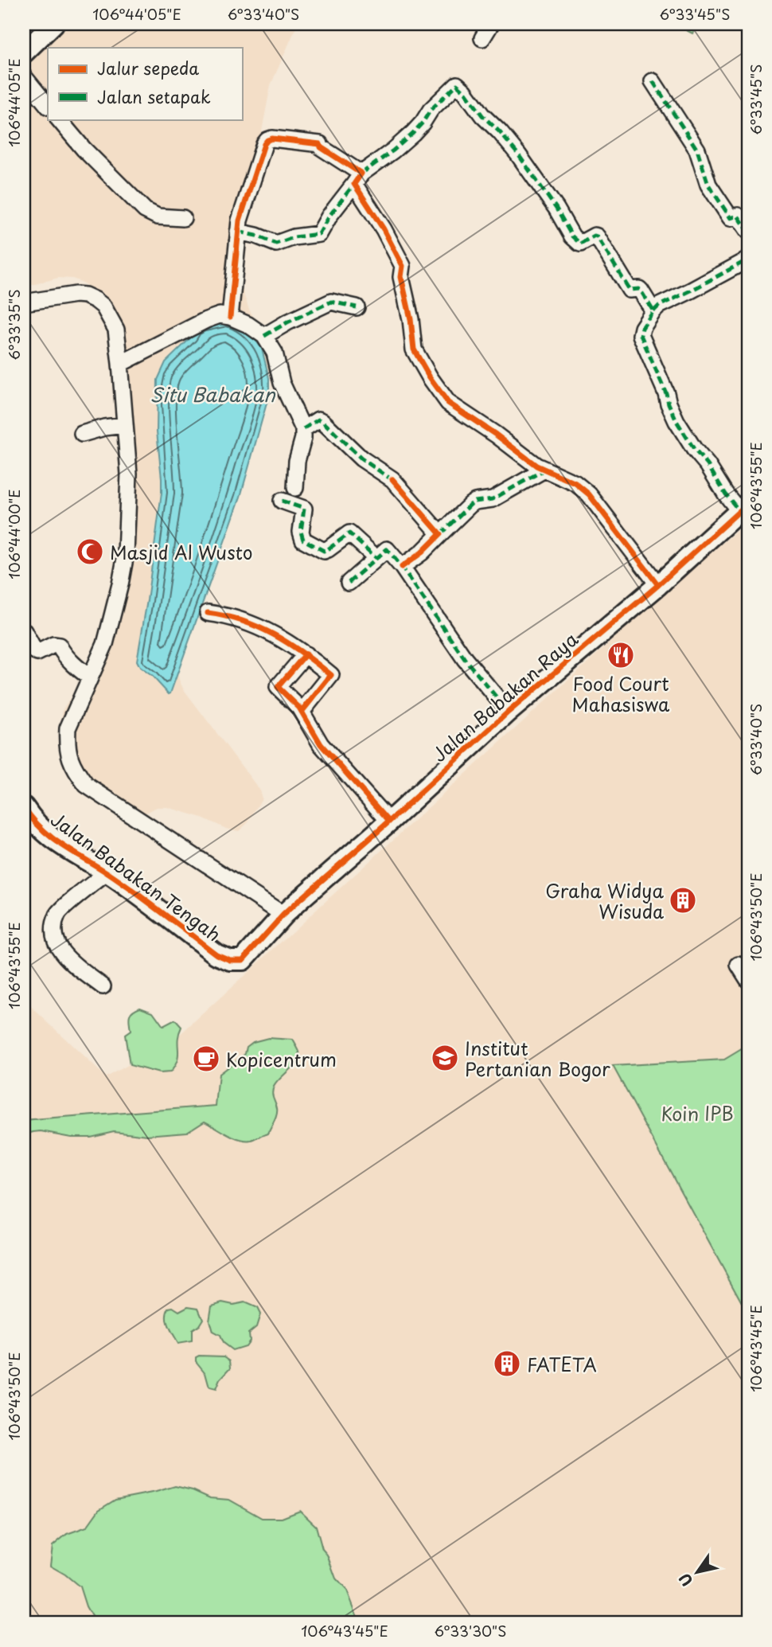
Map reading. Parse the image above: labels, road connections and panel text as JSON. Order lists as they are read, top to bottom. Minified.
{"streets":{"street":["Jalan Babakan Raya","Jalan Babakan Tengah"]},"crossings":[["Jalan Babakan Raya","Jalan Babakan Tengah"]],"water":["Situ Babakan"],"parks":["Koin IPB"],"places":{"mosque":["Masjid Al Wusto"],"restaurant":["Food Court Mahasiswa"],"building":["Graha Widya Wisuda","FATETA"],"school or university":["Institut Pertanian Bogor"],"cafe":["Kopicentrum"]},"legend":["Jalur sepeda","Jalan setapak"],"north":"bottom left","coordinates":["106°44'05\"E","6°33'40\"S","6°33'45\"S","6°33'35\"S","106°43'55\"E","106°44'00\"E","106°43'50\"E","106°43'45\"E","6°33'30\"S"]}
